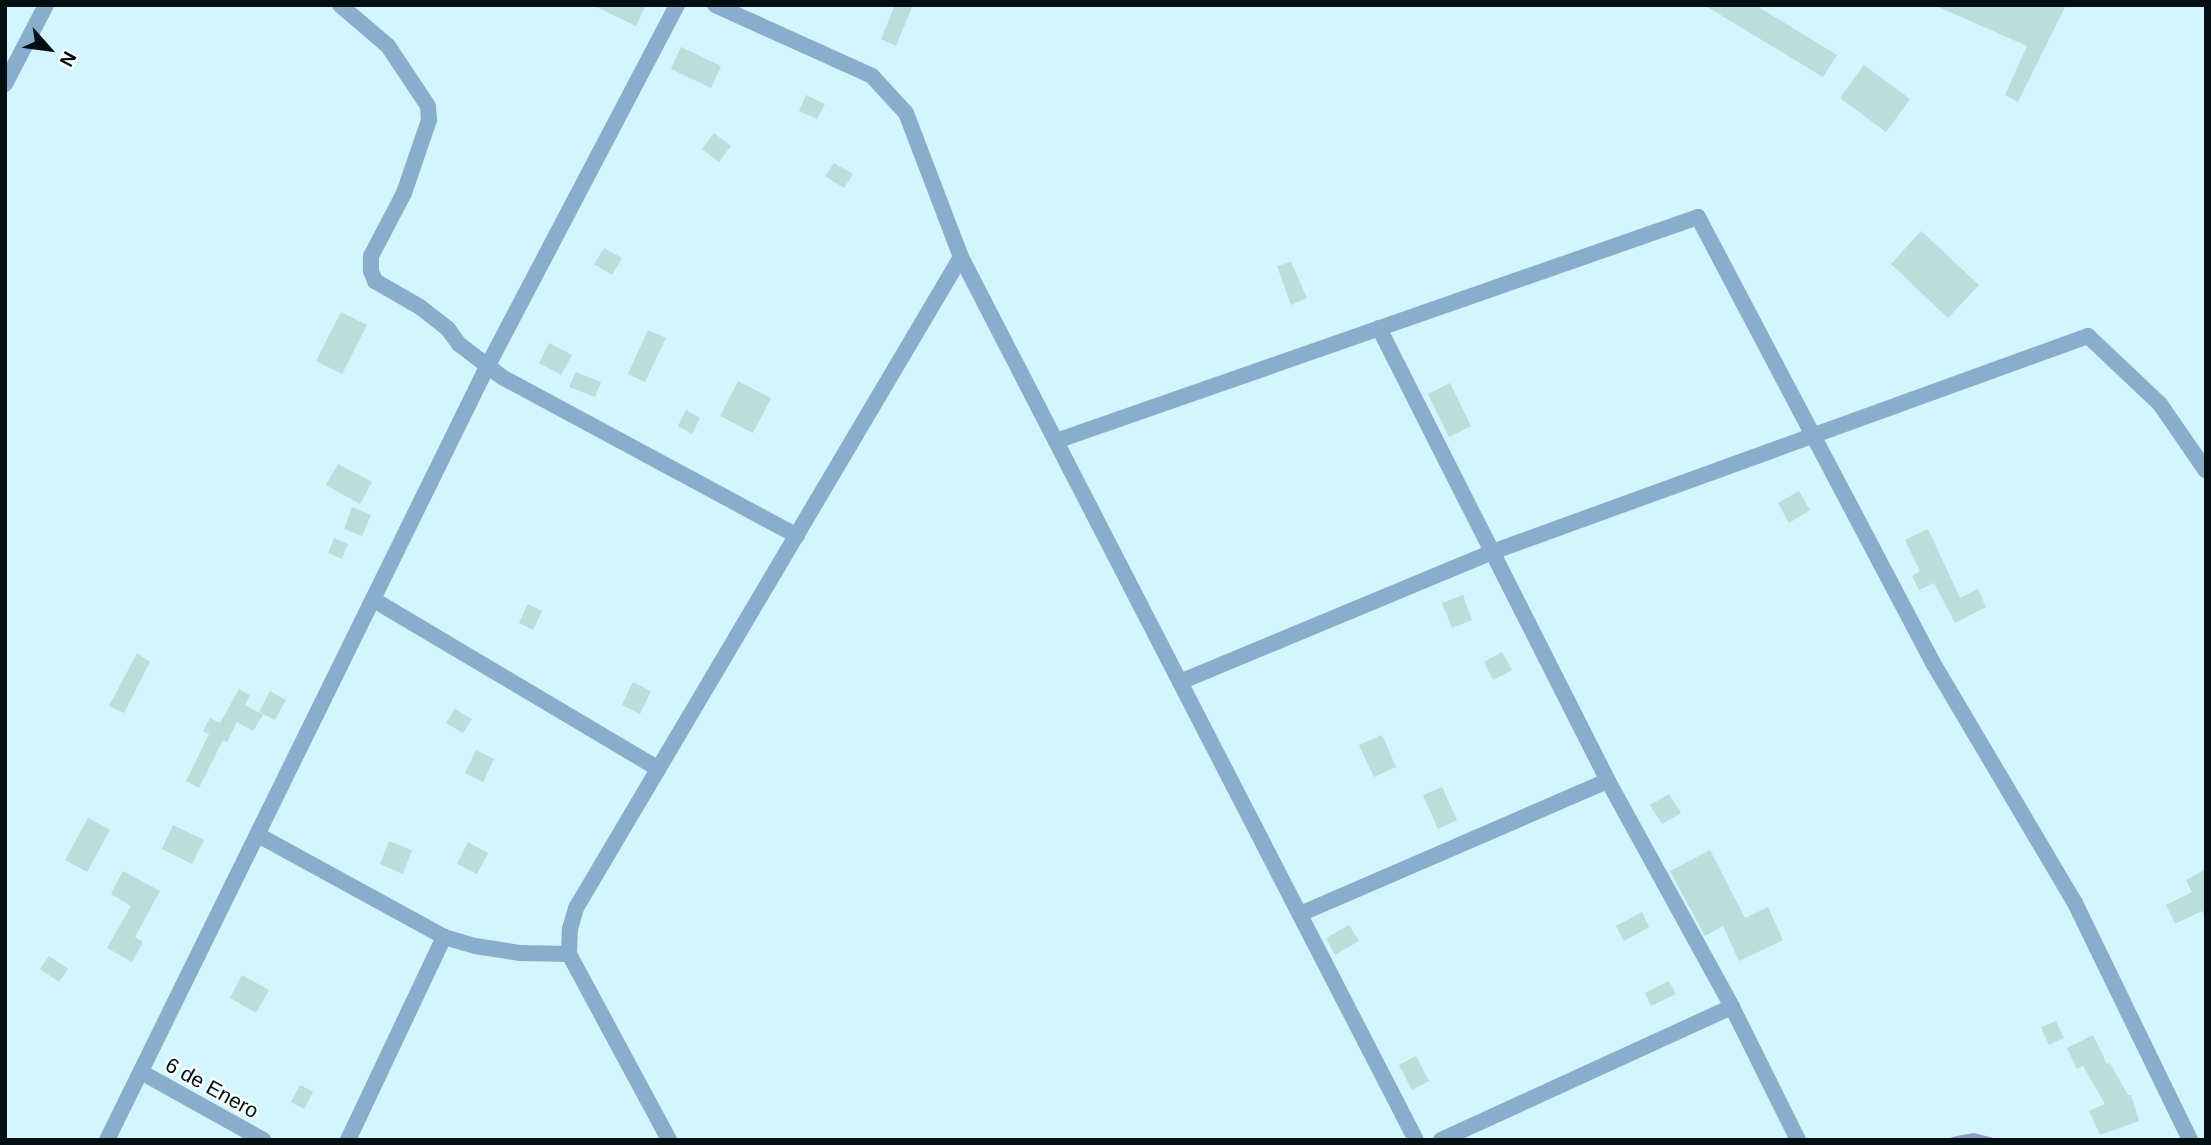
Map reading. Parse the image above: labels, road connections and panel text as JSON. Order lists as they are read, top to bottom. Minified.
{"streets":{"street":["6 de Enero"]},"north":"bottom right"}
